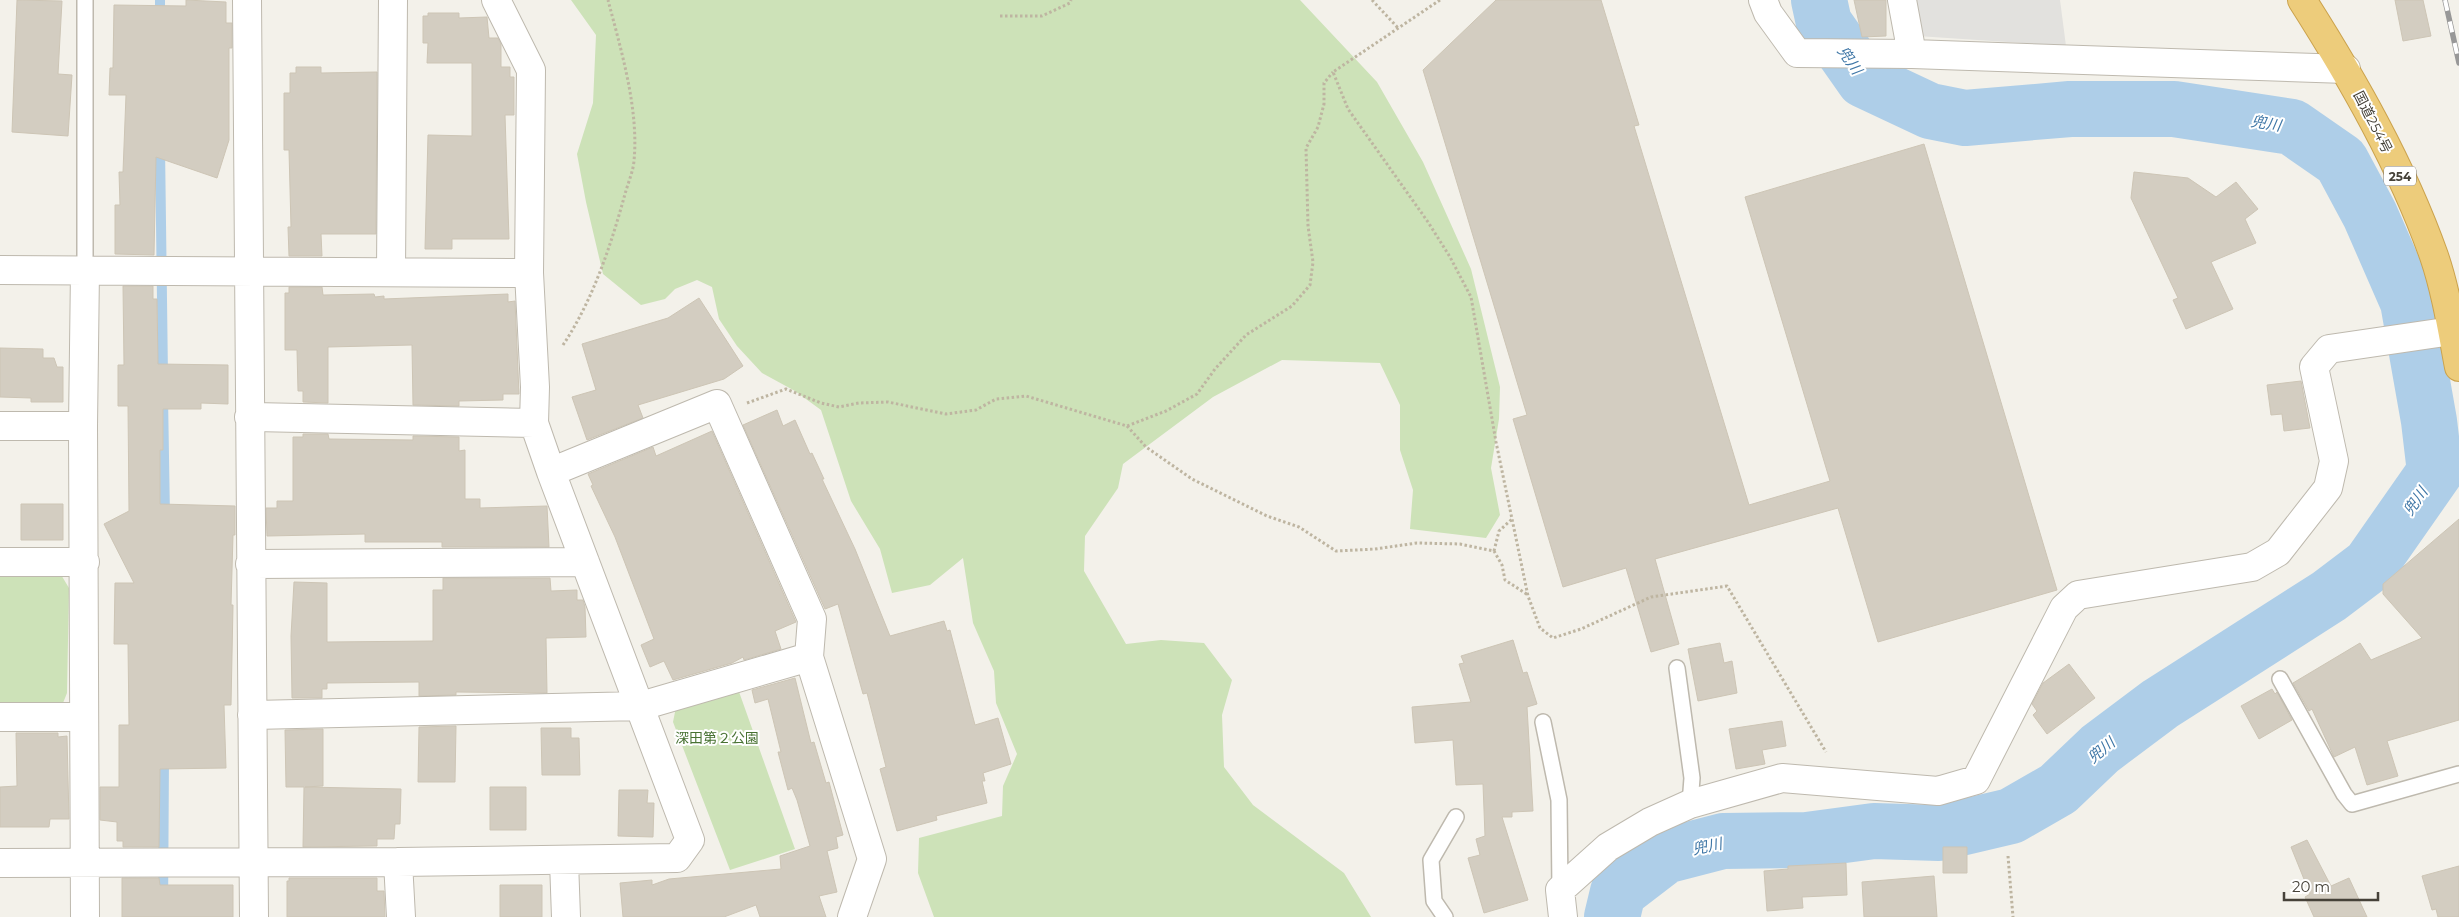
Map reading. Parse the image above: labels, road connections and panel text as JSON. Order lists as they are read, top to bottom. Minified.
{"streets":{"highway":["国道254号","254"]},"water":["兜川"],"parks":["深田第２公園"],"scale_bar":"20 m"}
